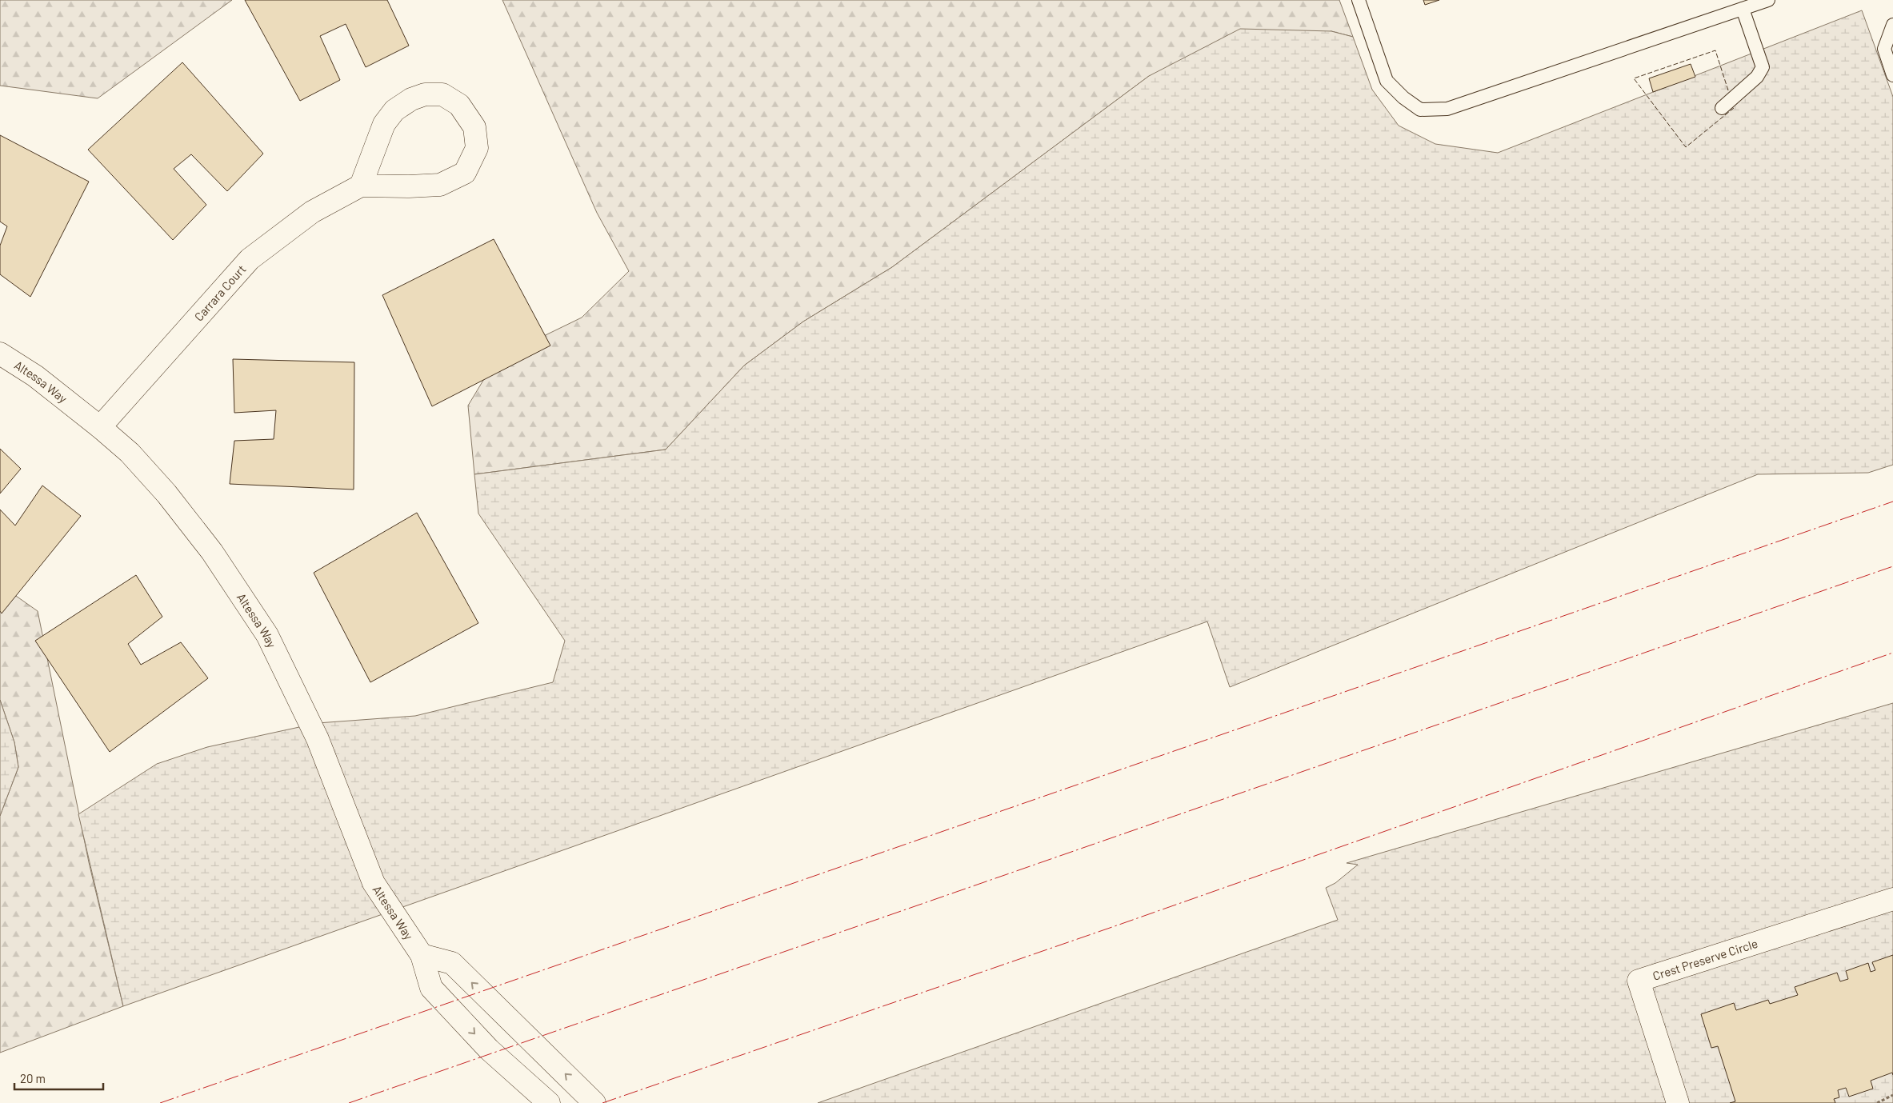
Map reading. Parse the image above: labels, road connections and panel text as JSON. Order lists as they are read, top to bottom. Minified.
{"streets":{"street":["Carrara Court","Altessa Way","Crest Preserve Circle"]},"crossings":[["Carrara Court","Altessa Way"]],"scale_bar":"20 m"}
